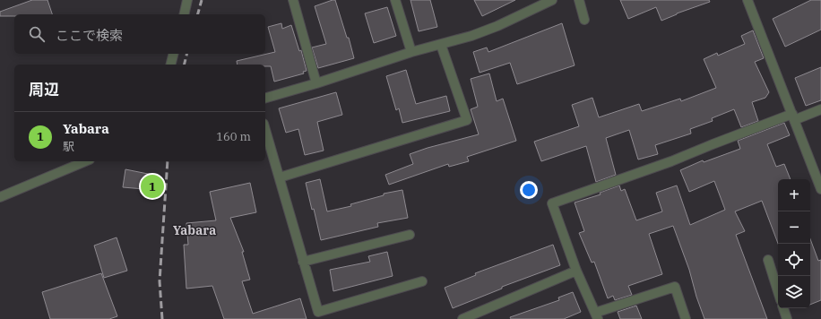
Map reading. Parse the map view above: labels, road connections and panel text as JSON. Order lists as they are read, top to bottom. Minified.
{"districts":["Yabara"],"page":{"search":"ここで検索","heading":"周辺","list":[{"mark":"1","name":"Yabara","note":"駅","value":"160 m"}],"pins":"1","map_buttons":["+","−"]}}
